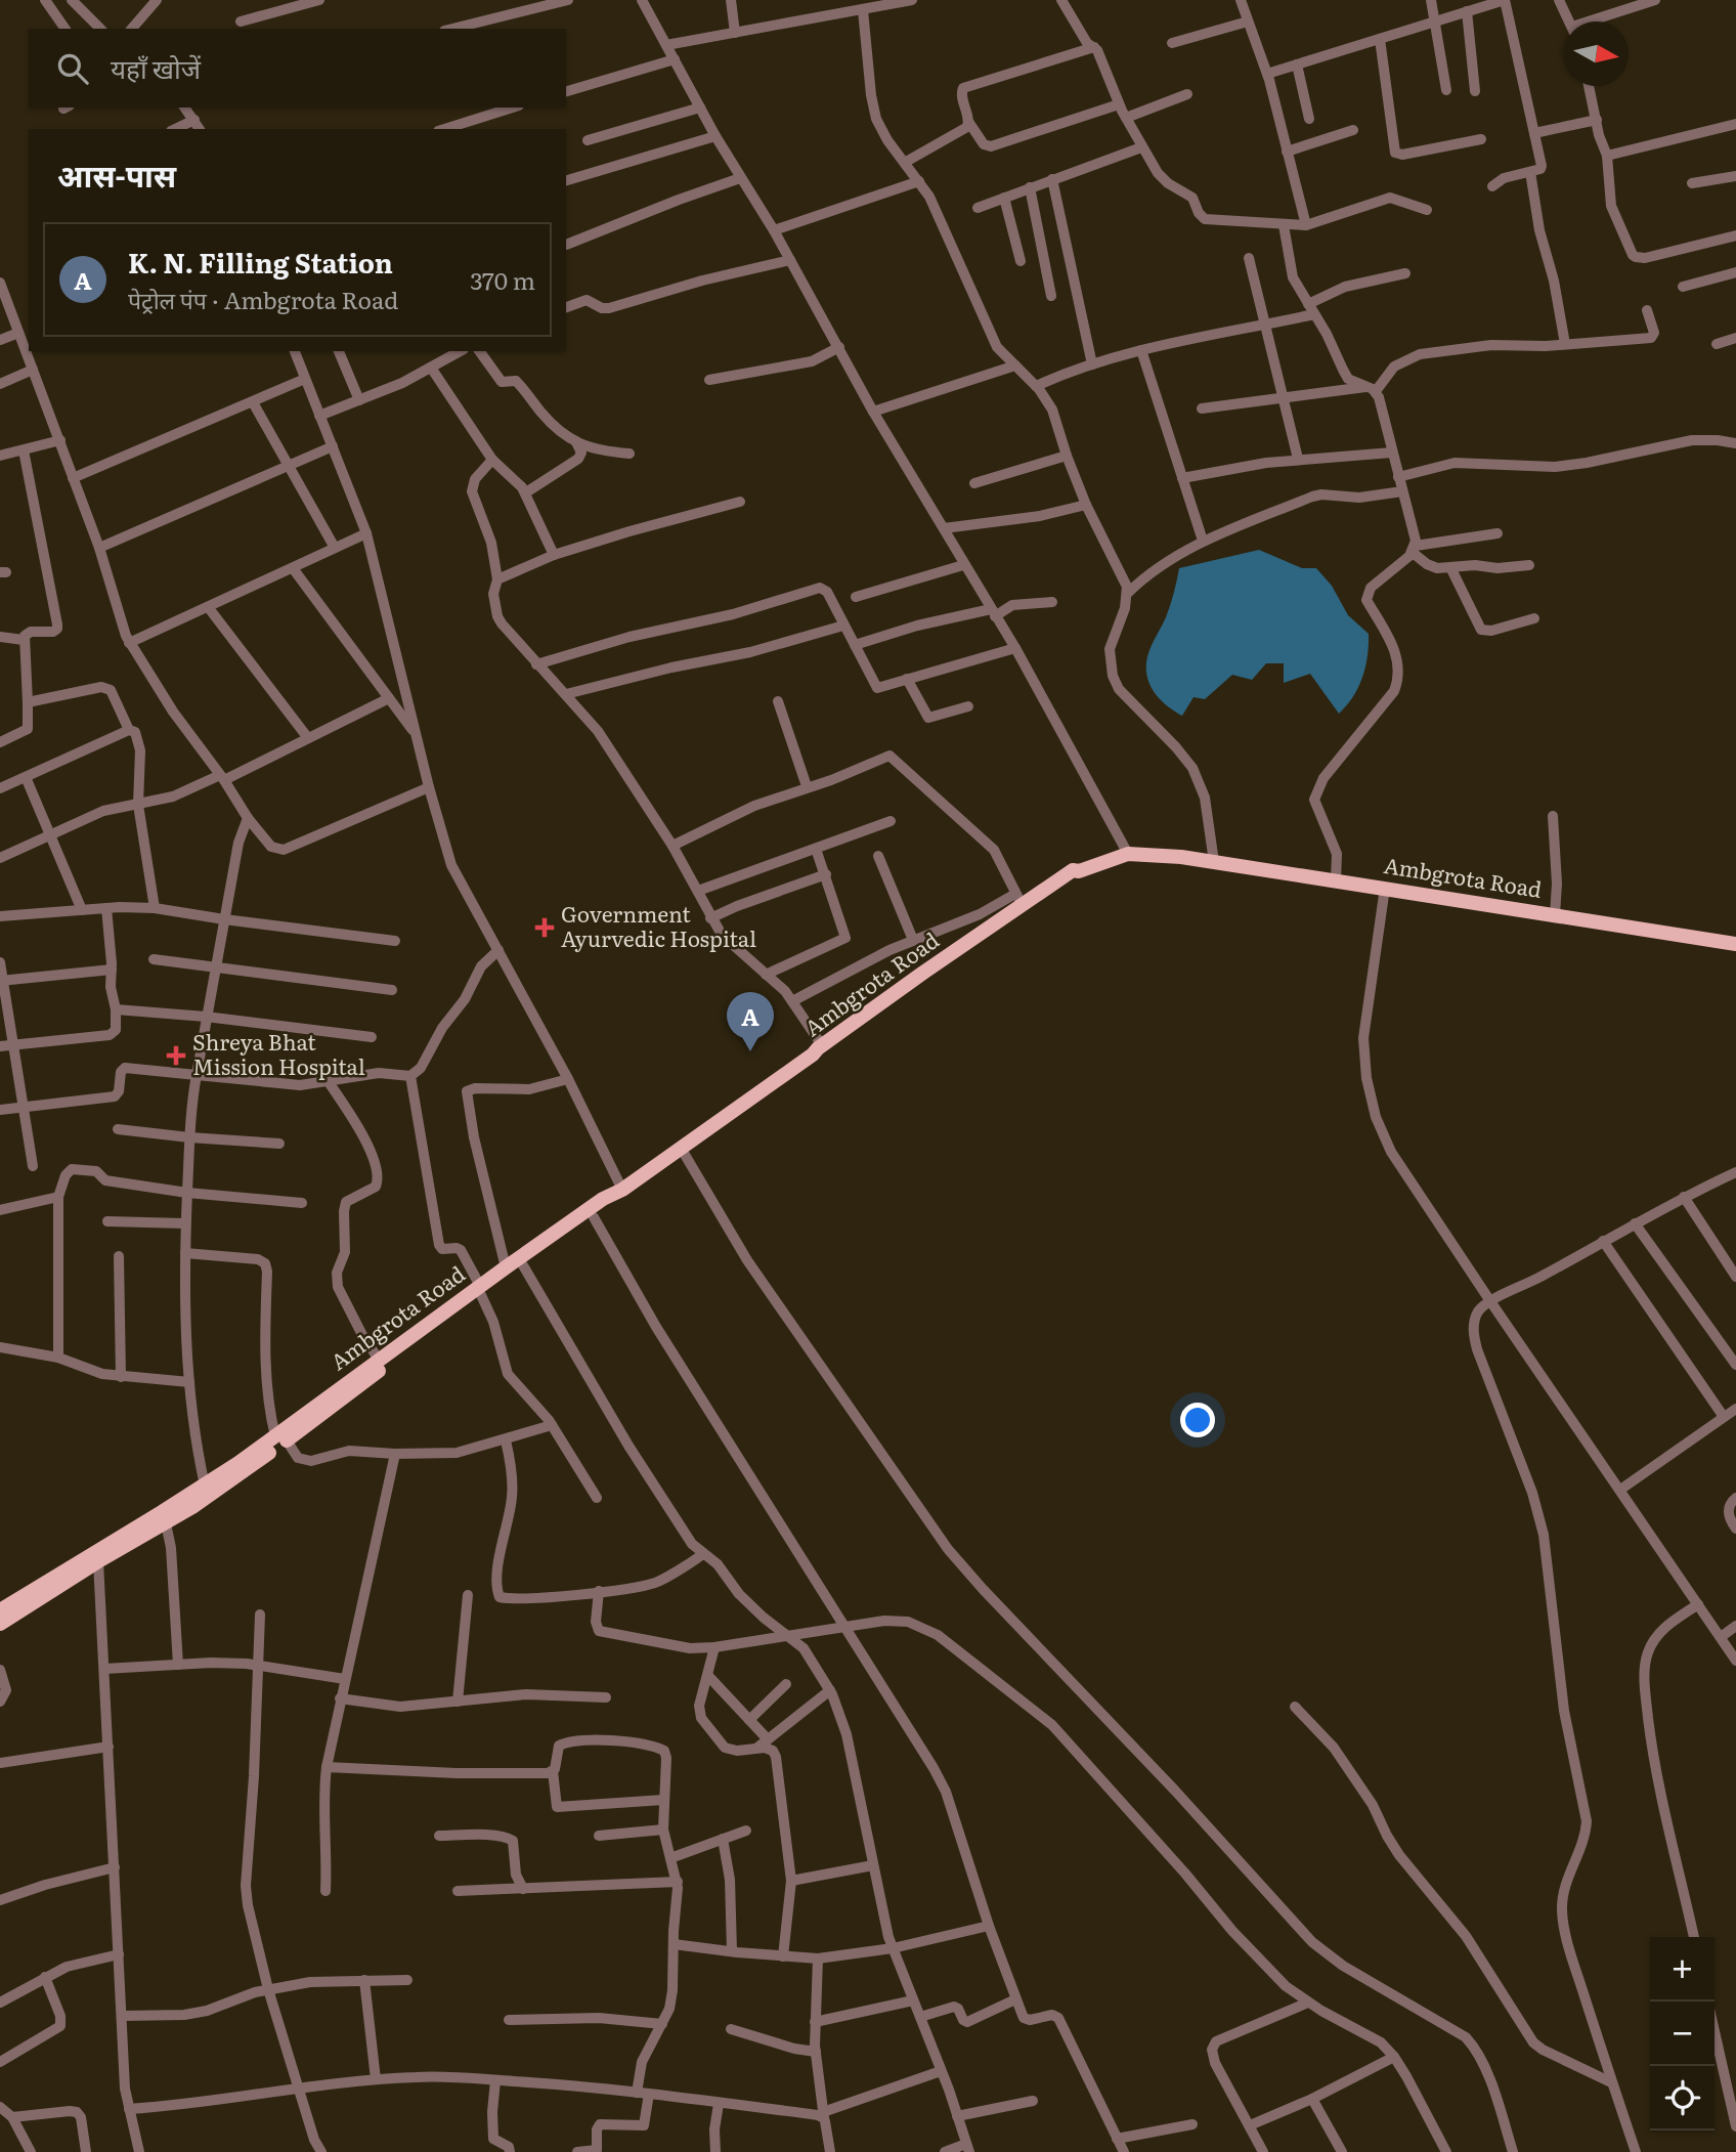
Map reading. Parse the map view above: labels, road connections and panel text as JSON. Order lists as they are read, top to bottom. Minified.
{"streets":{"main road":["Ambgrota Road"]},"places":{"health":["Government Ayurvedic Hospital","Shreya Bhat Mission Hospital"]},"north":"right","page":{"search":"यहाँ खोजें","heading":"आस-पास","list":[{"mark":"A","name":"K. N. Filling Station","note":"पेट्रोल पंप · Ambgrota Road","value":"370 m"}],"pins":"A","map_buttons":["+","−"]}}
